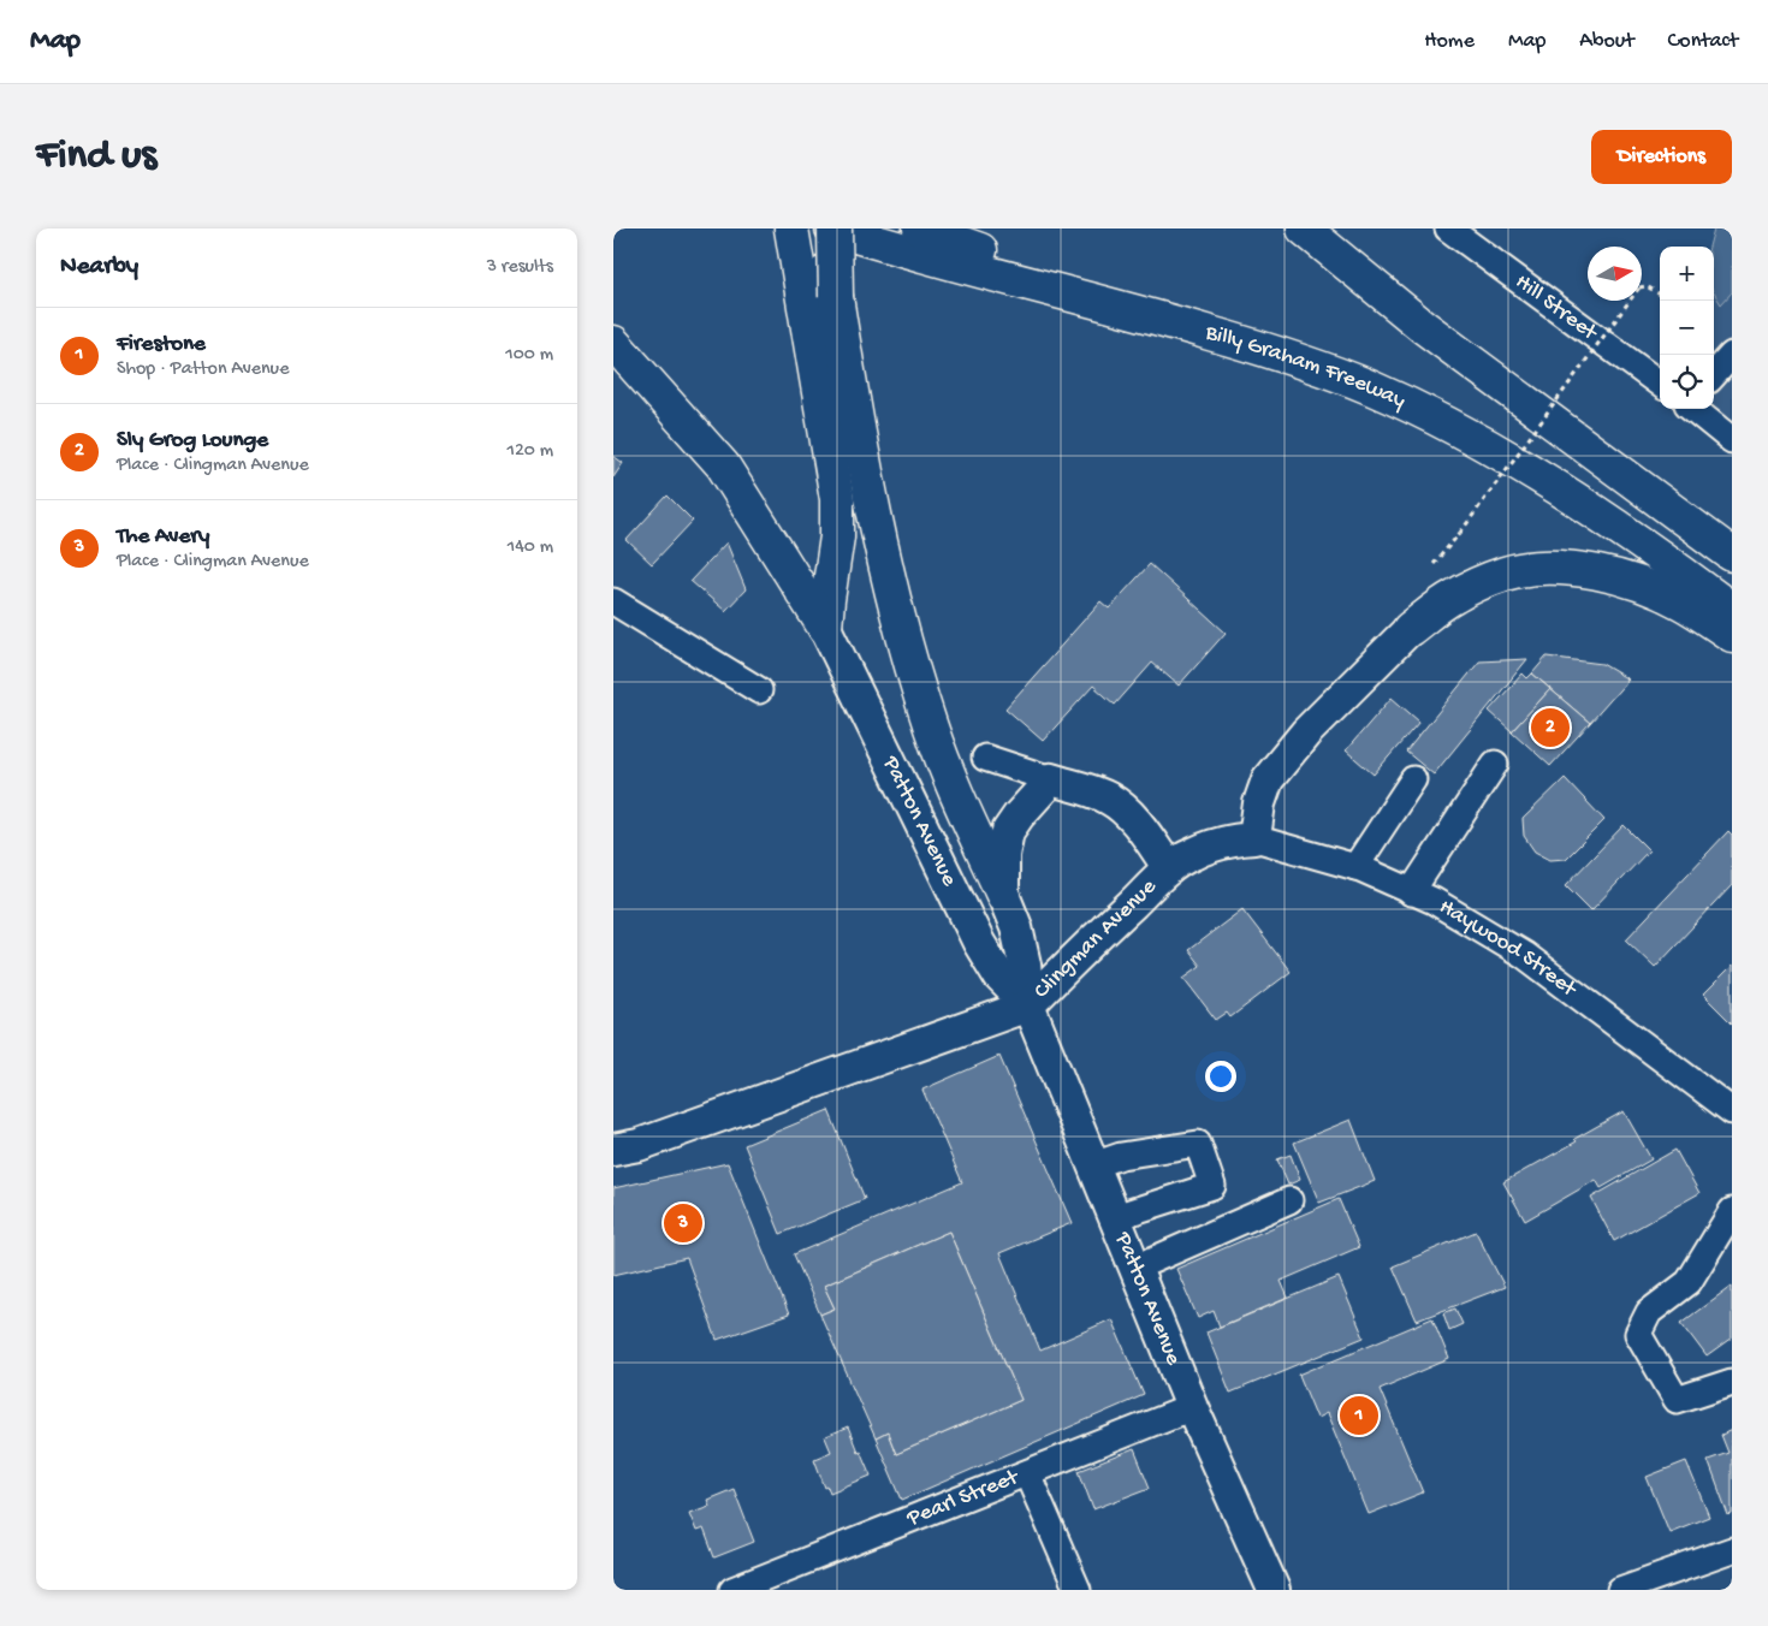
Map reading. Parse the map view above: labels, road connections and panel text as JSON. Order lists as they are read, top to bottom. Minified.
{"streets":{"highway":["Billy Graham Freeway"],"main road":["Patton Avenue","Clingman Avenue"],"street":["Hill Street","Haywood Street","Pearl Street"]},"crossings":[["Patton Avenue","Clingman Avenue"],["Patton Avenue","Pearl Street"],["Clingman Avenue","Haywood Street"]],"north":"right","page":{"header":"Map","nav":["Home","Map","About","Contact"],"buttons":"Directions","title":"Find us","heading":["Nearby","3 results"],"map_buttons":["+","−"],"list":[{"mark":"1","name":"Firestone","note":"Shop · Patton Avenue","value":"100 m"},{"mark":"2","name":"Sly Grog Lounge","note":"Place · Clingman Avenue","value":"120 m"},{"mark":"3","name":"The Avery","note":"Place · Clingman Avenue","value":"140 m"}],"pins":["2","3","1"]}}
